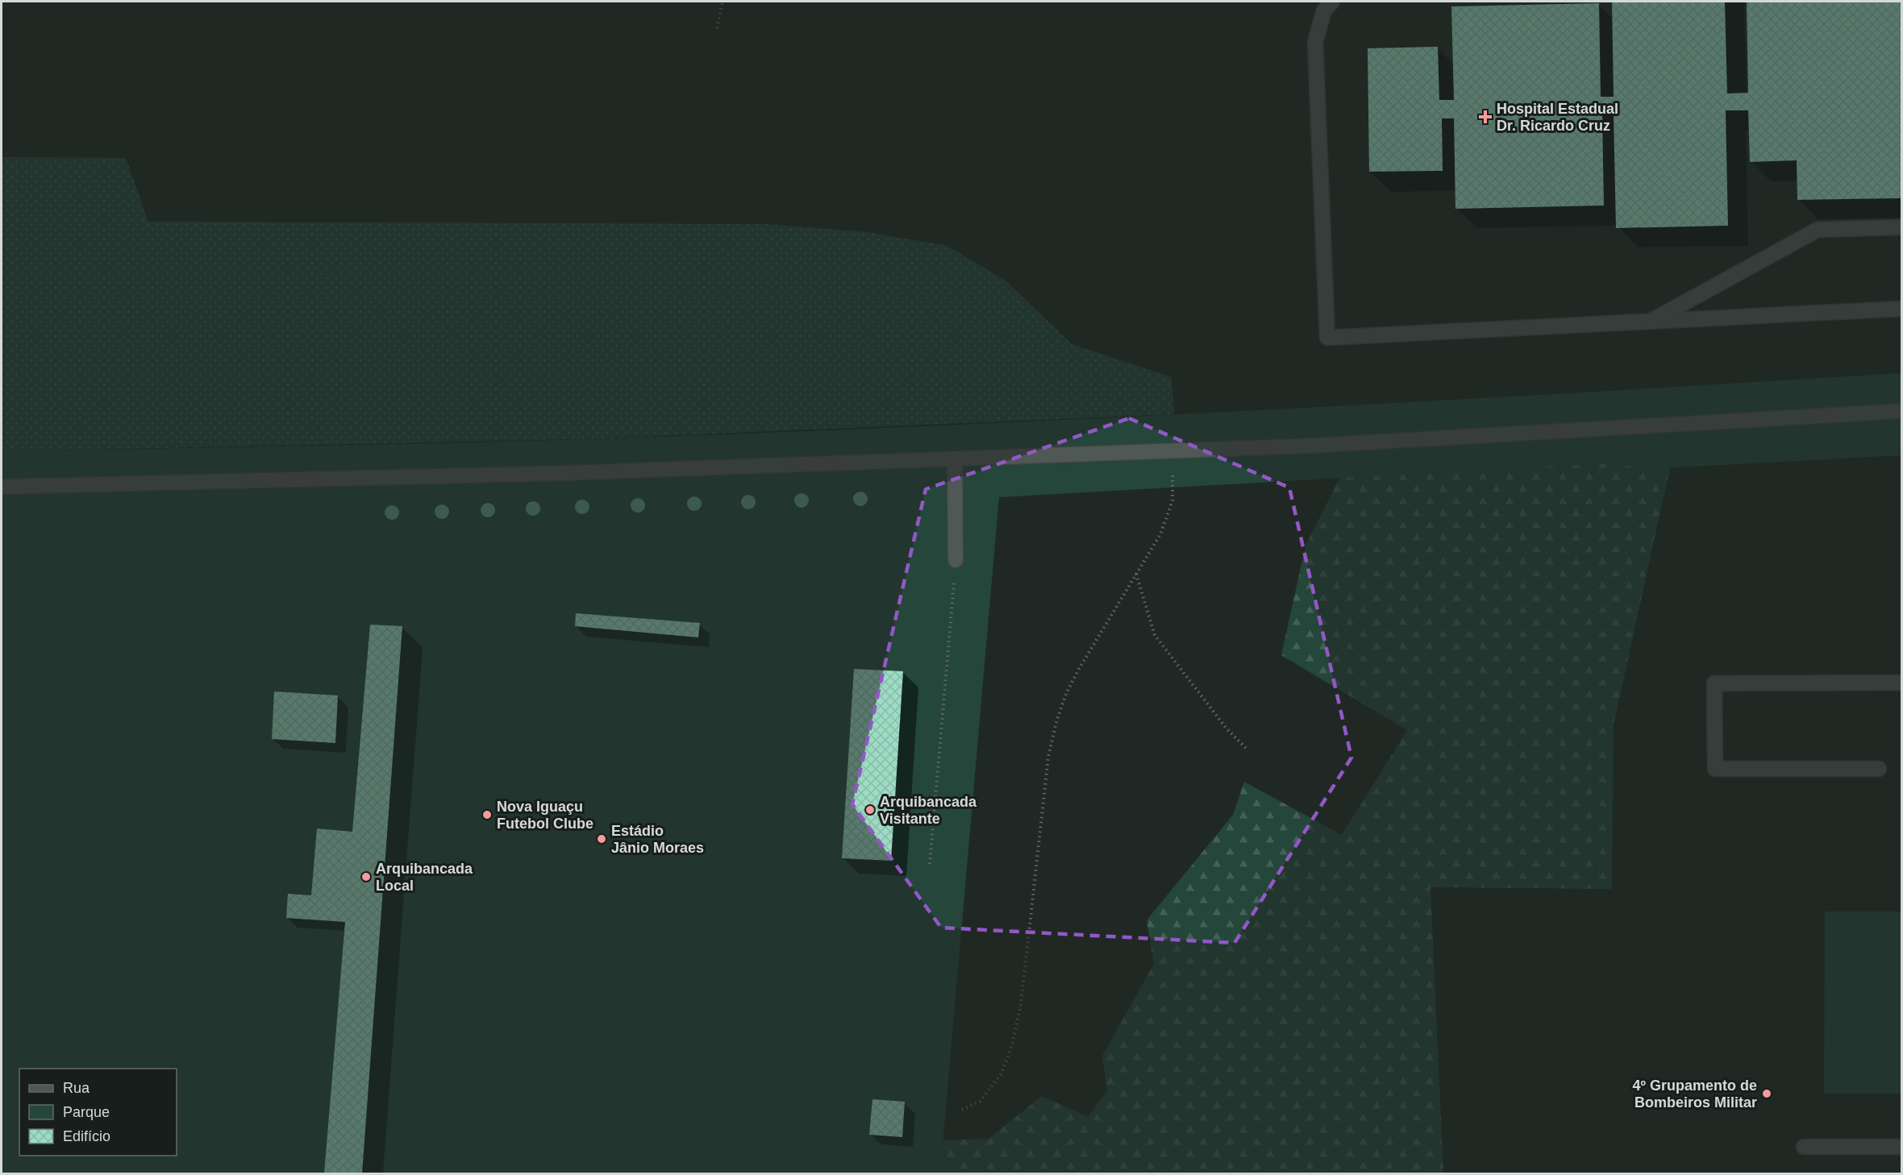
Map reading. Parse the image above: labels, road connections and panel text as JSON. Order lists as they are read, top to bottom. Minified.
{"places":{"health":["Hospital Estadual Dr. Ricardo Cruz"],"other":["Arquibancada Visitante","Nova Iguaçu Futebol Clube","Estádio Jânio Moraes","Arquibancada Local","4º Grupamento de Bombeiros Militar"]},"legend":["Rua","Parque","Edifício"]}
